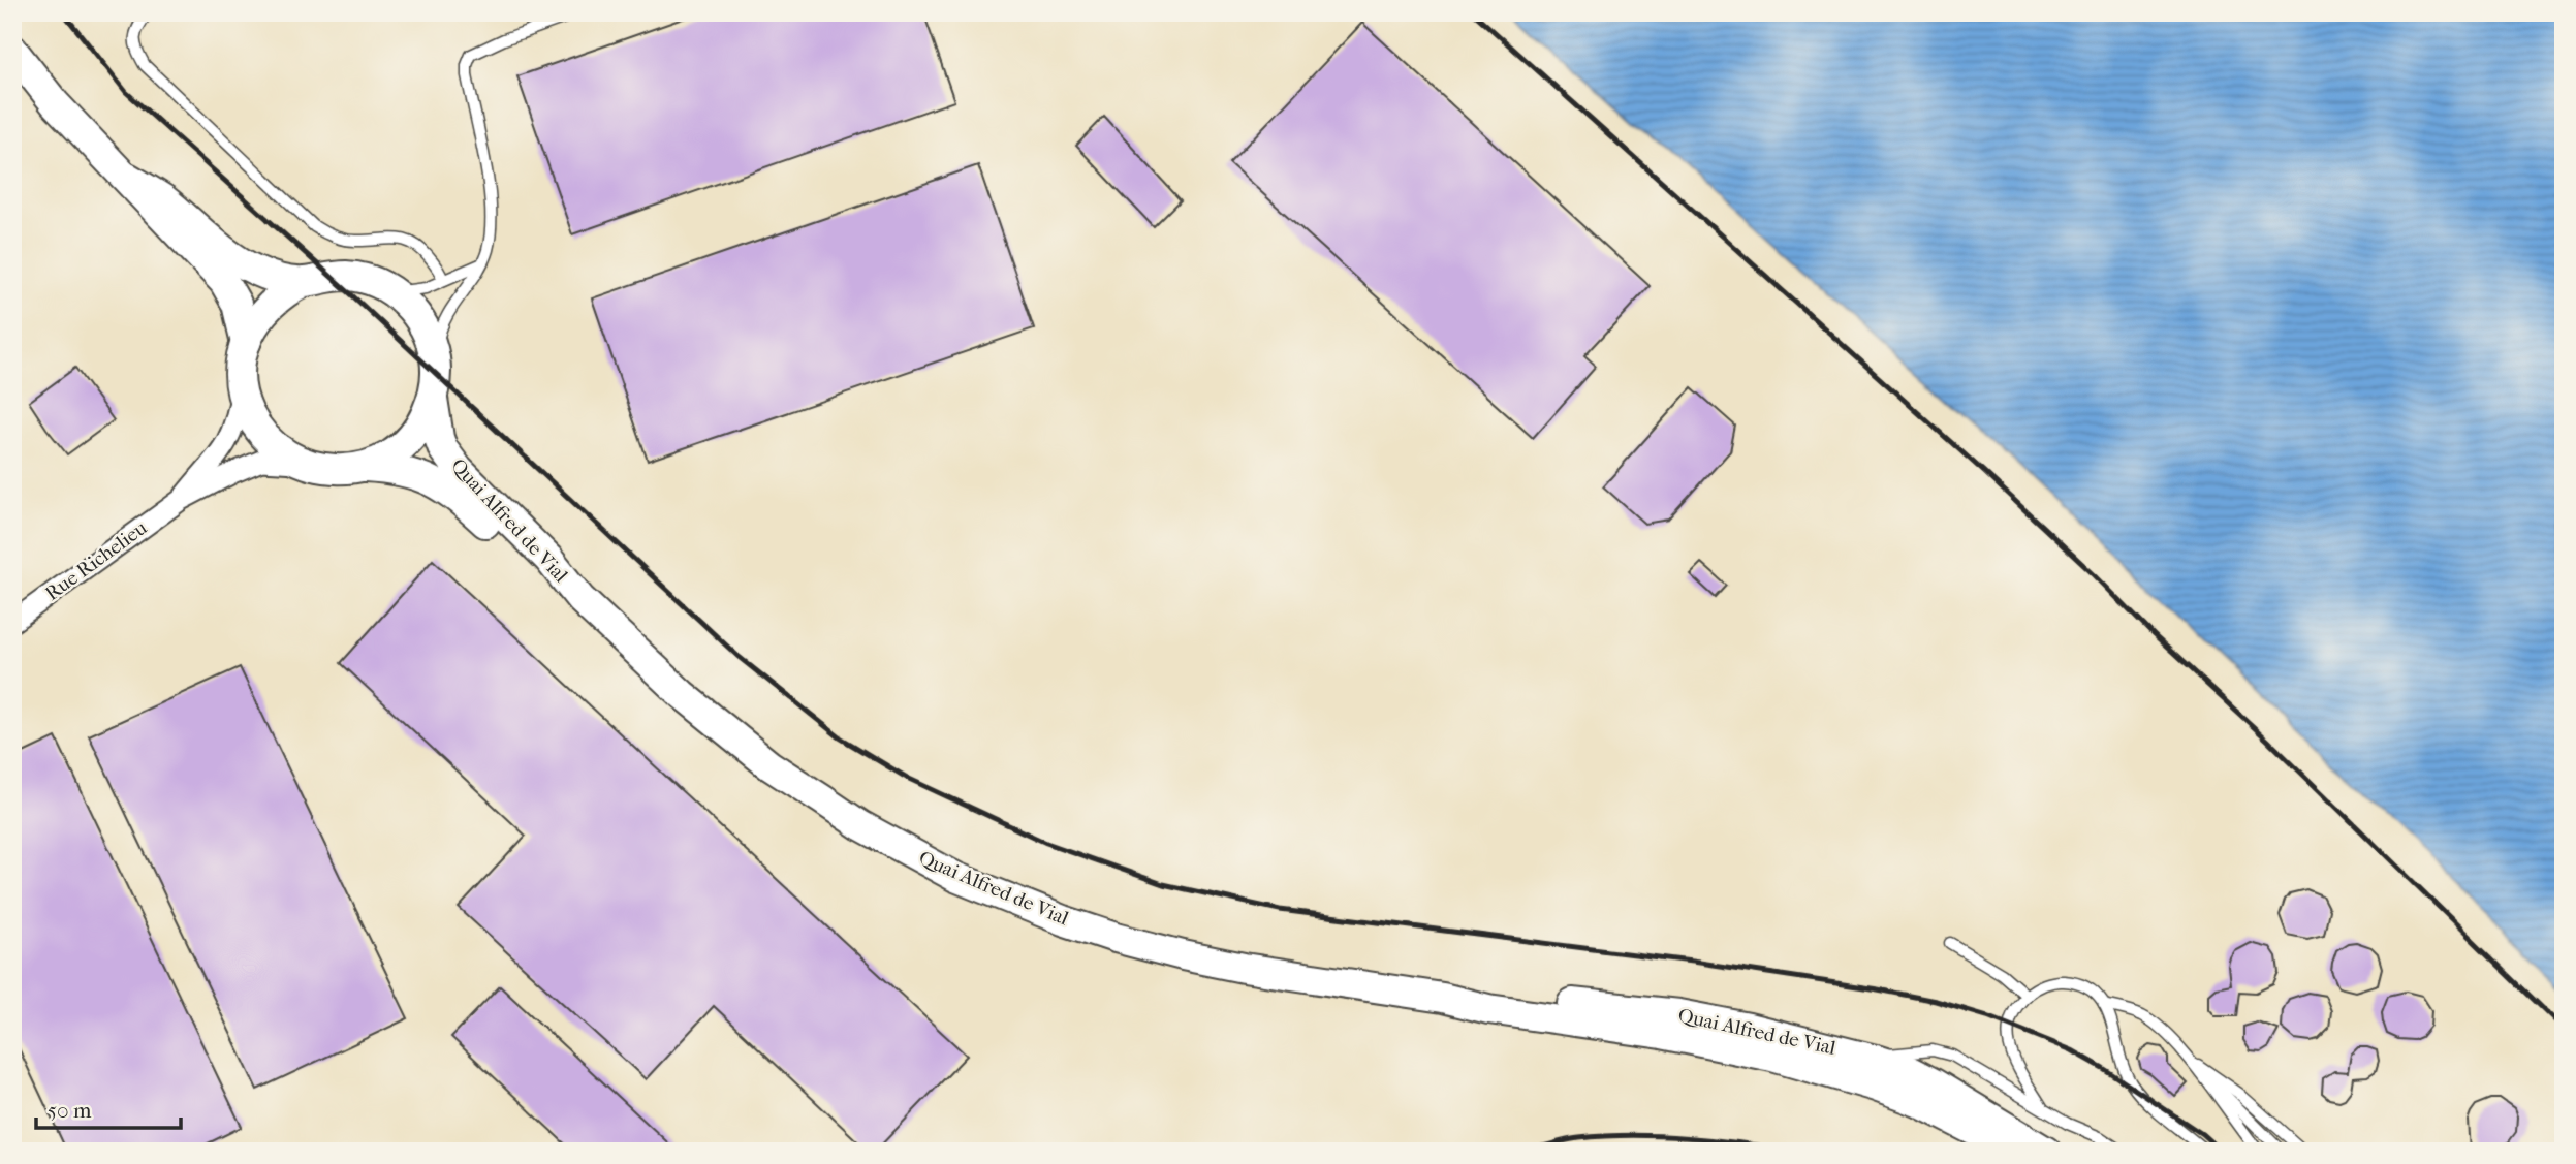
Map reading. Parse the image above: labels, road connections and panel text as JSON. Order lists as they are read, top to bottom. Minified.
{"streets":{"main road":["Quai Alfred de Vial"],"street":["Rue Richelieu"]},"crossings":[["Quai Alfred de Vial","Rue Richelieu"]],"scale_bar":"50 m"}
